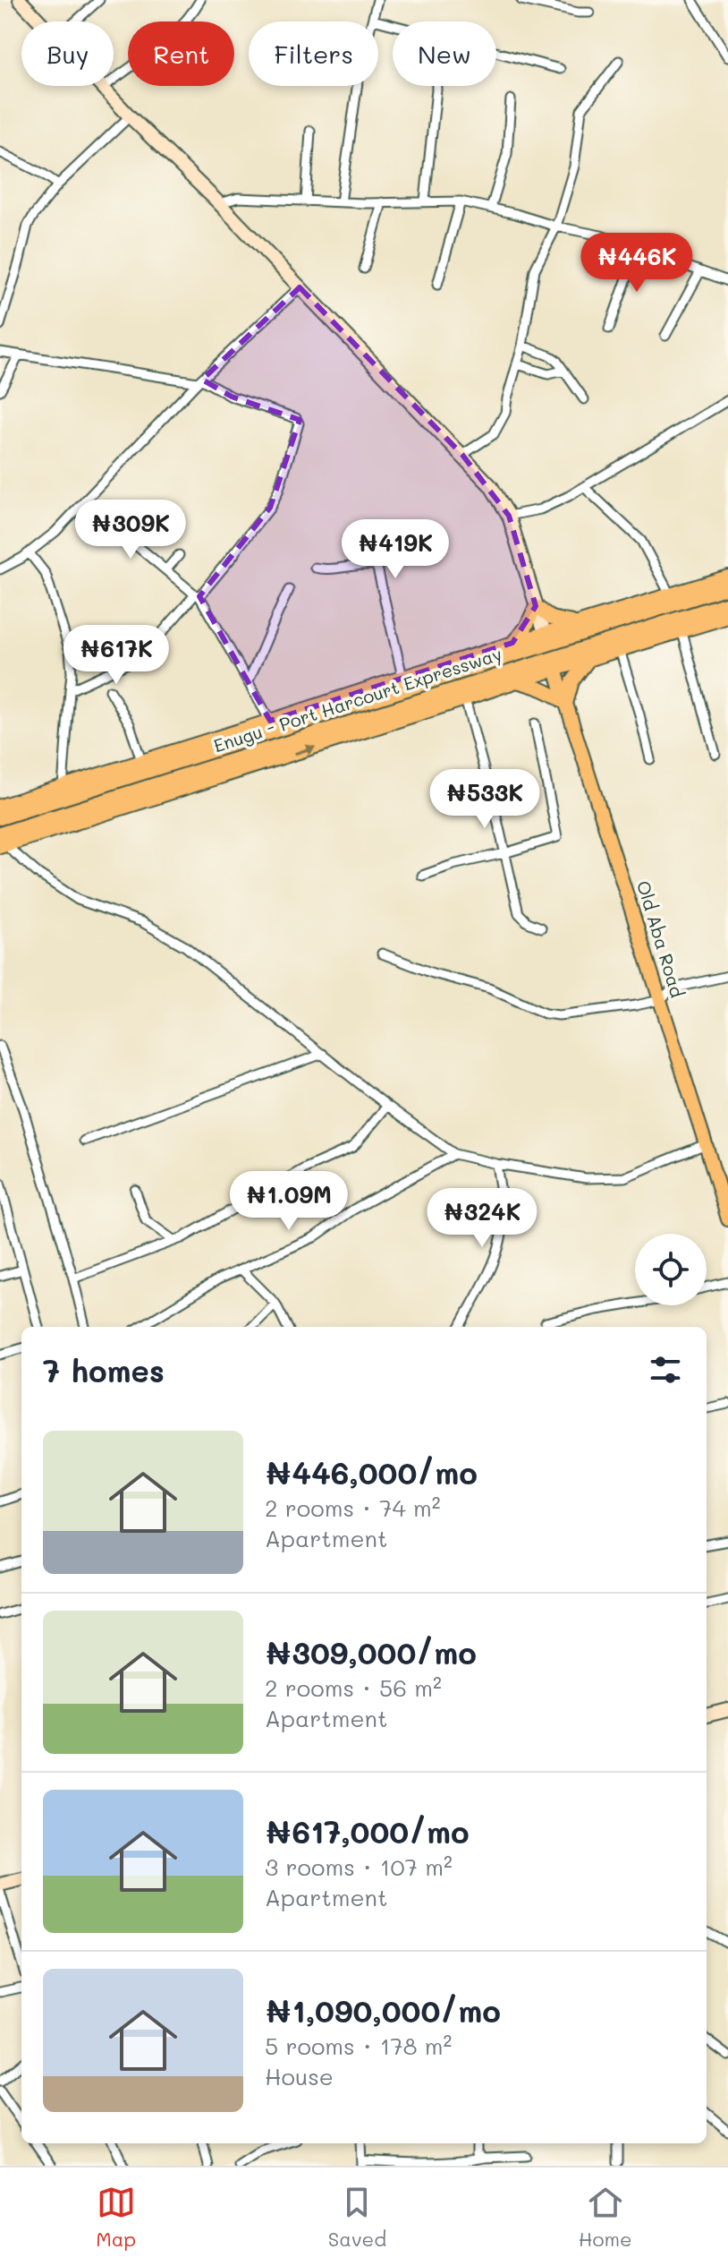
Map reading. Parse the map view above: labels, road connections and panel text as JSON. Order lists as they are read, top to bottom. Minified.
{"streets":{"highway":["Enugu - Port Harcourt Expressway"],"main road":["Old Aba Road"]},"crossings":[["Enugu - Port Harcourt Expressway","Old Aba Road"]],"page":{"chip":["Buy","Rent","Filters","New"],"price":["₦446K","₦309K","₦419K","₦617K","₦533K","₦1.09M","₦324K"],"heading":"7 homes","list":[{"name":"₦446,000/mo","note":"2 rooms · 74 m² · Apartment"},{"name":"₦309,000/mo","note":"2 rooms · 56 m² · Apartment"},{"name":"₦617,000/mo","note":"3 rooms · 107 m² · Apartment"},{"name":"₦1,090,000/mo","note":"5 rooms · 178 m² · House"}],"tabs":["Map","Saved","Home"]}}
